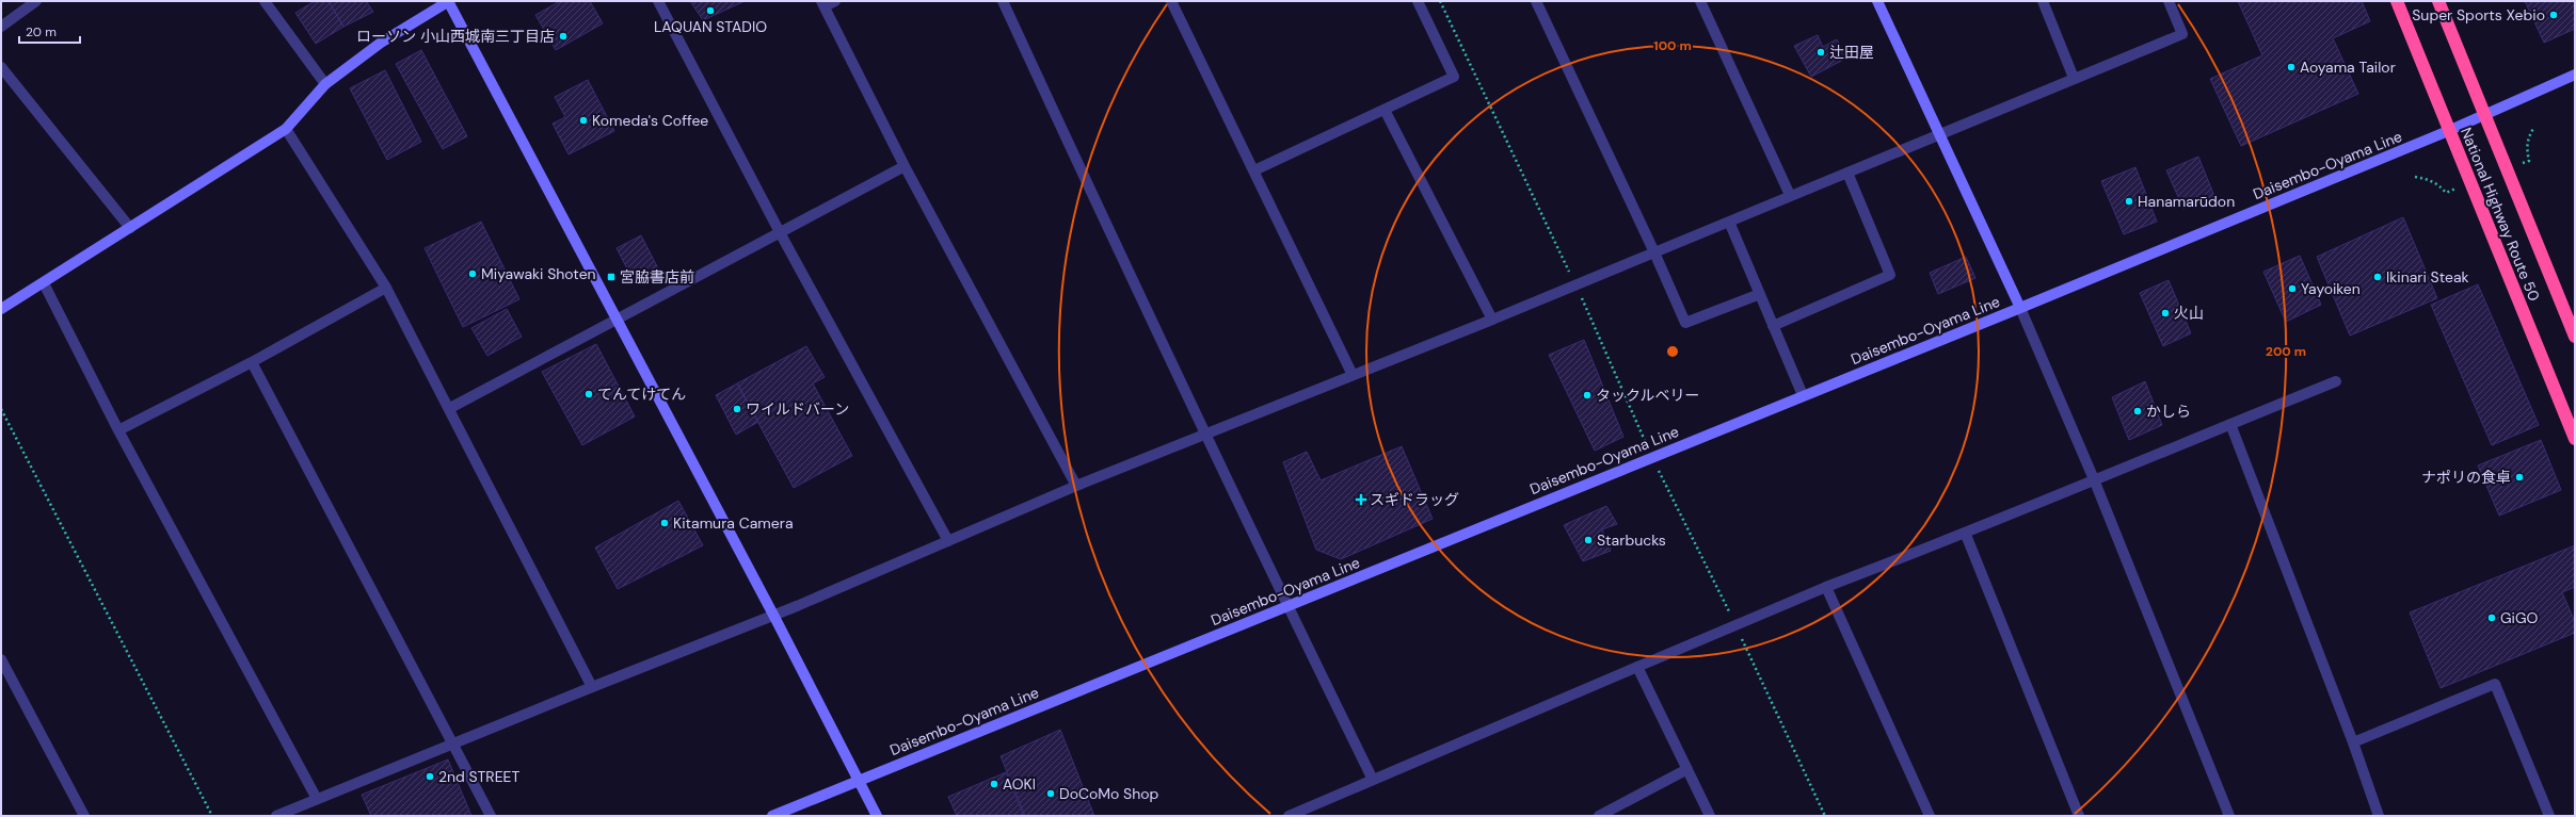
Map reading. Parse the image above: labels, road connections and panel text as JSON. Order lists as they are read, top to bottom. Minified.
{"streets":{"highway":["National Highway Route 50"],"main road":["Daisembo-Oyama Line"]},"crossings":[["Daisembo-Oyama Line","National Highway Route 50"]],"places":{"other":["LAQUAN STADIO","Super Sports Xebio","ローソン 小山西城南三丁目店","辻田屋","Aoyama Tailor","Komeda's Coffee","Hanamarūdon","Miyawaki Shoten","Ikinari Steak","Yayoiken","火山","てんてけてん","タックルベリー","ワイルドバーン","かしら","ナポリの食卓","Kitamura Camera","Starbucks","GiGO","2nd STREET","AOKI","DoCoMo Shop"],"transit":["宮脇書店前"],"health":["スギドラッグ"]},"scale_bar":"20 m","rings":["100 m","200 m"]}
